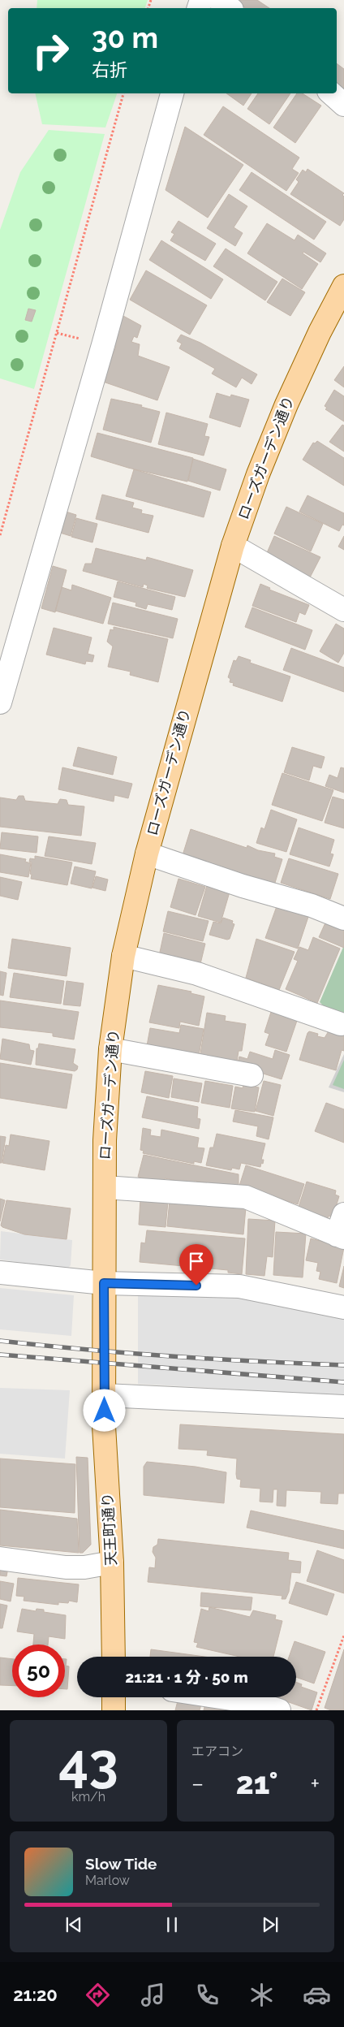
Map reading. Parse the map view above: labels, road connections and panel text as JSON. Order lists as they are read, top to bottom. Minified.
{"streets":{"main road":["ローズガーデン通り","天王町通り"]},"crossings":[["ローズガーデン通り","天王町通り"]],"page":{"turn":["30 m","右折"],"limit":"50","trip":"21:21 · 1 分 · 50 m","tile":[["43","km/h"],"エアコン"],"heat":["−","21°","+"],"song":["Slow Tide","Marlow"],"tabs":"21:20"}}
